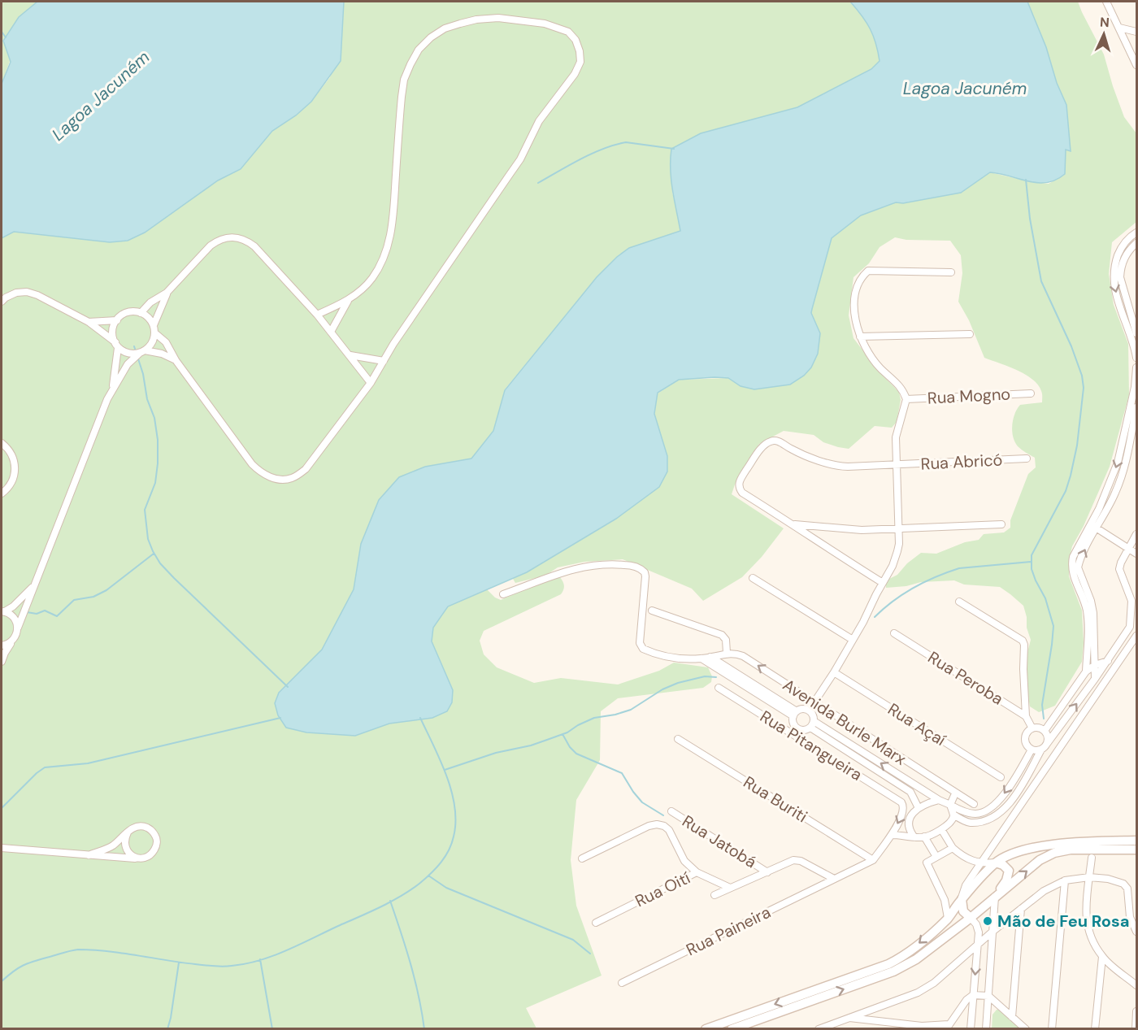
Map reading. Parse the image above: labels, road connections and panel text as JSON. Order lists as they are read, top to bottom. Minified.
{"streets":{"street":["Rua Mogno","Rua Abricó","Rua Peroba","Avenida Burle Marx","Rua Açaí","Rua Pitangueira","Rua Buriti","Rua Jatobá","Rua Oití","Rua Paineira"]},"crossings":[["Rua Peroba","Avenida Burle Marx"],["Avenida Burle Marx","Rua Pitangueira"],["Rua Buriti","Rua Paineira"]],"water":["Lagoa Jacuném"],"places":["Mão de Feu Rosa"],"north":"top"}
